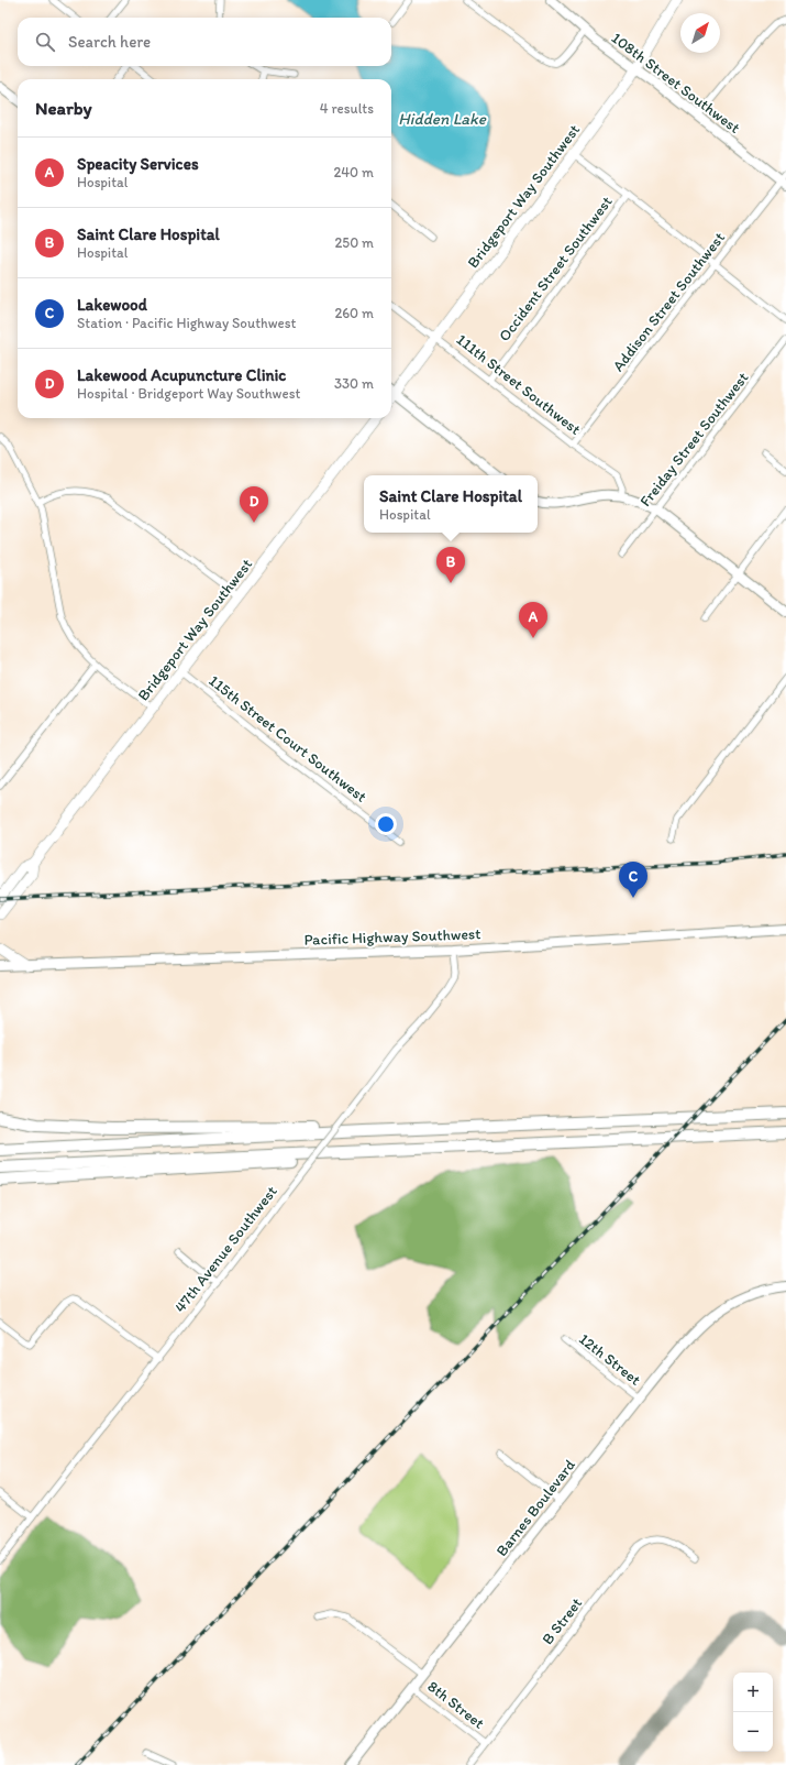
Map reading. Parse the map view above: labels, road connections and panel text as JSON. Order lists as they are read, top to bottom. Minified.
{"streets":{"main road":["Bridgeport Way Southwest"],"street":["108th Street Southwest","Occident Street Southwest","Addison Street Southwest","111th Street Southwest","Freiday Street Southwest","115th Street Court Southwest","Pacific Highway Southwest","47th Avenue Southwest","12th Street","Barnes Boulevard","B Street","8th Street"]},"crossings":[["108th Street Southwest","Bridgeport Way Southwest"],["108th Street Southwest","Addison Street Southwest"],["Bridgeport Way Southwest","111th Street Southwest"],["Bridgeport Way Southwest","115th Street Court Southwest"],["Occident Street Southwest","111th Street Southwest"],["Addison Street Southwest","111th Street Southwest"],["Pacific Highway Southwest","47th Avenue Southwest"],["12th Street","Barnes Boulevard"],["Barnes Boulevard","8th Street"],["B Street","8th Street"]],"water":["Hidden Lake"],"north":"top right","page":{"search":"Search here","heading":["Nearby","4 results"],"list":[{"mark":"A","name":"Speacity Services","note":"Hospital","value":"240 m"},{"mark":"B","name":"Saint Clare Hospital","note":"Hospital","value":"250 m"},{"mark":"C","name":"Lakewood","note":"Station · Pacific Highway Southwest","value":"260 m"},{"mark":"D","name":"Lakewood Acupuncture Clinic","note":"Hospital · Bridgeport Way Southwest","value":"330 m"}],"popup":["Saint Clare Hospital","Hospital"],"pins":["D","B","A","C"],"map_buttons":["+","−"]}}
